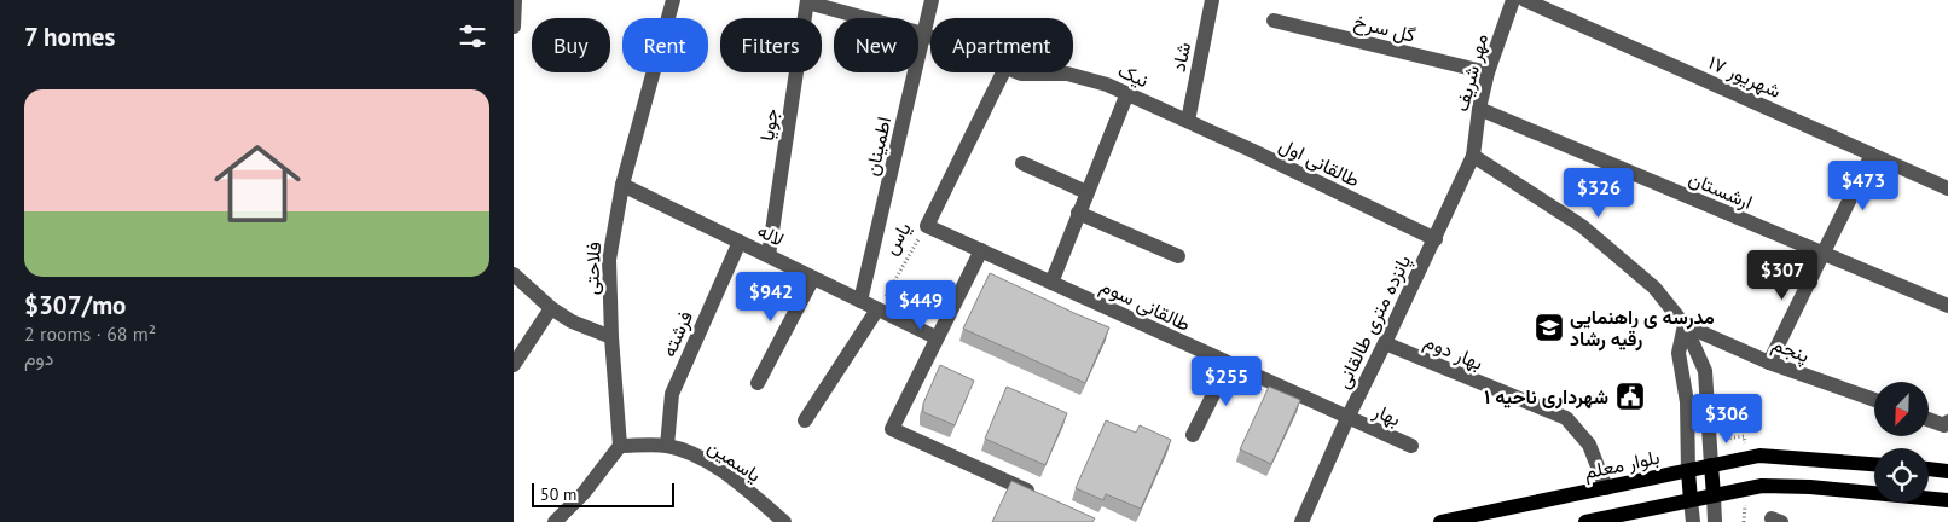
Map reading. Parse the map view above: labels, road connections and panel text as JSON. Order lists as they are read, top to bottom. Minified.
{"streets":{"main road":["بلوار معلم"],"street":["گل سرخ","شاد","مهر شریف","نیک","۱۷ شهریور","جویا","اطمینان","طالقانی اول","ارشستان","لاله","یاس","فلاحتی","طالقانی سوم","پانزده متری طالقانی","فرشته","پنجم","بهار دوم","بهار","یاسمین"]},"crossings":[["گل سرخ","مهر شریف"],["شاد","نیک"],["شاد","طالقانی اول"],["مهر شریف","ارشستان"],["مهر شریف","پانزده متری طالقانی"],["نیک","جویا"],["نیک","اطمینان"],["نیک","طالقانی اول"],["جویا","لاله"],["اطمینان","لاله"],["طالقانی اول","پانزده متری طالقانی"],["لاله","یاس"],["لاله","فلاحتی"],["لاله","فرشته"],["یاس","طالقانی سوم"],["فلاحتی","یاسمین"],["طالقانی سوم","پانزده متری طالقانی"],["طالقانی سوم","بهار"],["پانزده متری طالقانی","بهار دوم"],["پانزده متری طالقانی","بهار"],["فرشته","یاسمین"],["بهار دوم","بلوار معلم"]],"places":{"school or university":["مدرسه ی راهنمایی رقیه رشاد"],"public building":["شهرداری ناحیه ۱"]},"scale_bar":"50 m","north":"bottom left","page":{"heading":"7 homes","chip":["Buy","Rent","Filters","New","Apartment"],"list":[{"name":"$307/mo","note":"2 rooms · 68 m² · دوم"}],"price":["$473","$326","$307","$942","$449","$255","$306"],"scale":"50 m"}}
